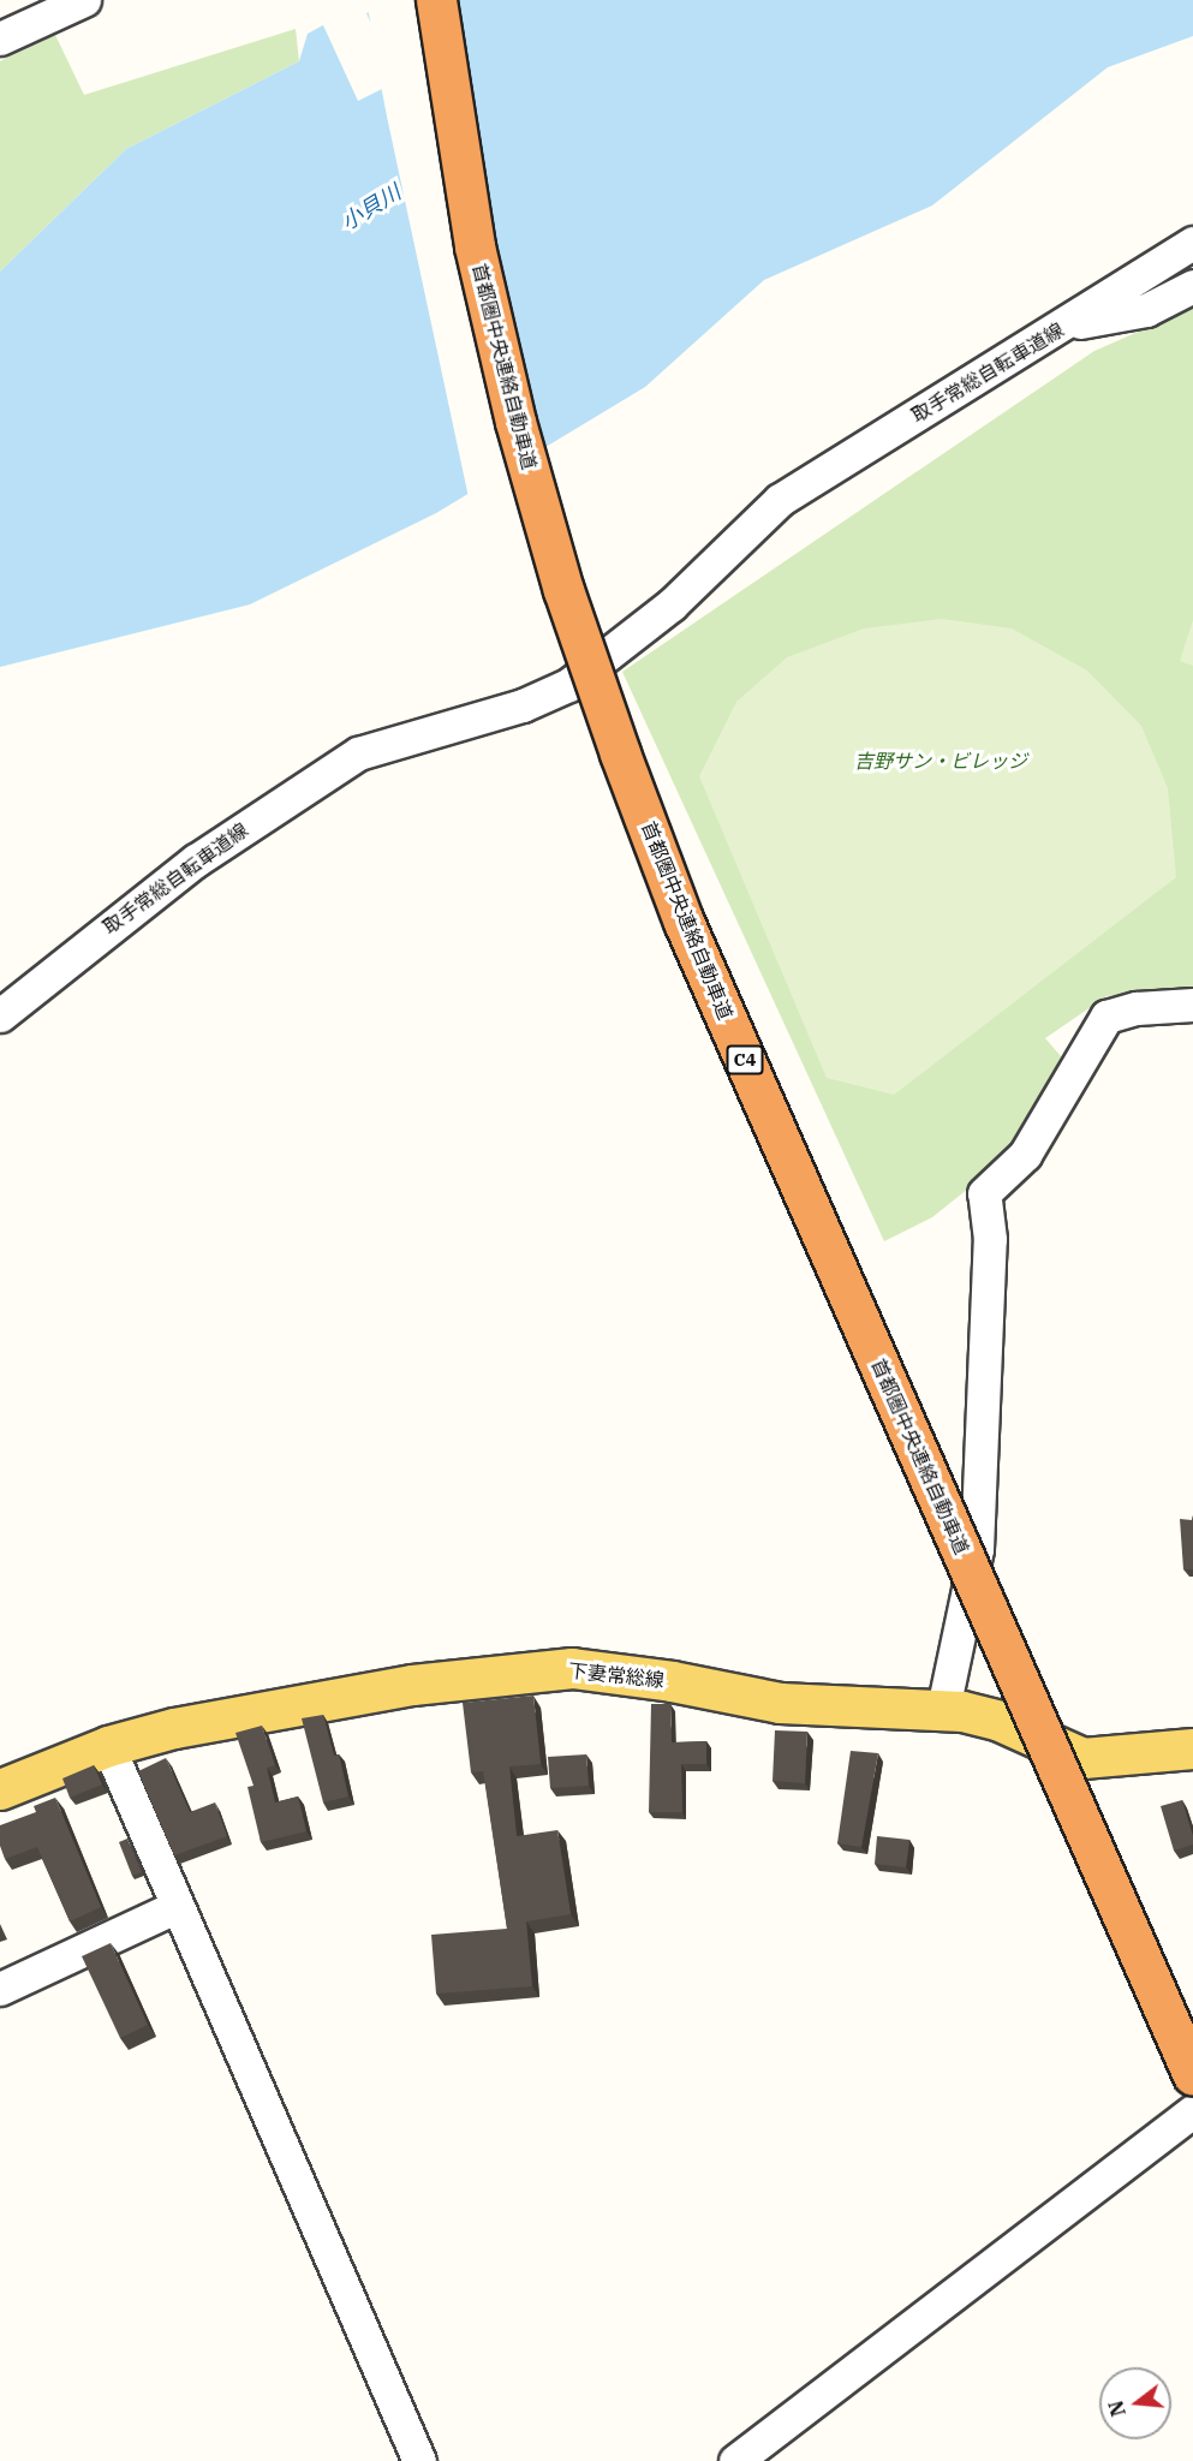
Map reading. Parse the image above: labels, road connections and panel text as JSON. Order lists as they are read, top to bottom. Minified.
{"streets":{"highway":["首都圏中央連絡自動車道","C4"],"main road":["下妻常総線"],"street":["取手常総自転車道線"]},"water":["小貝川"],"parks":["吉野サン・ビレッジ"],"north":"left"}
